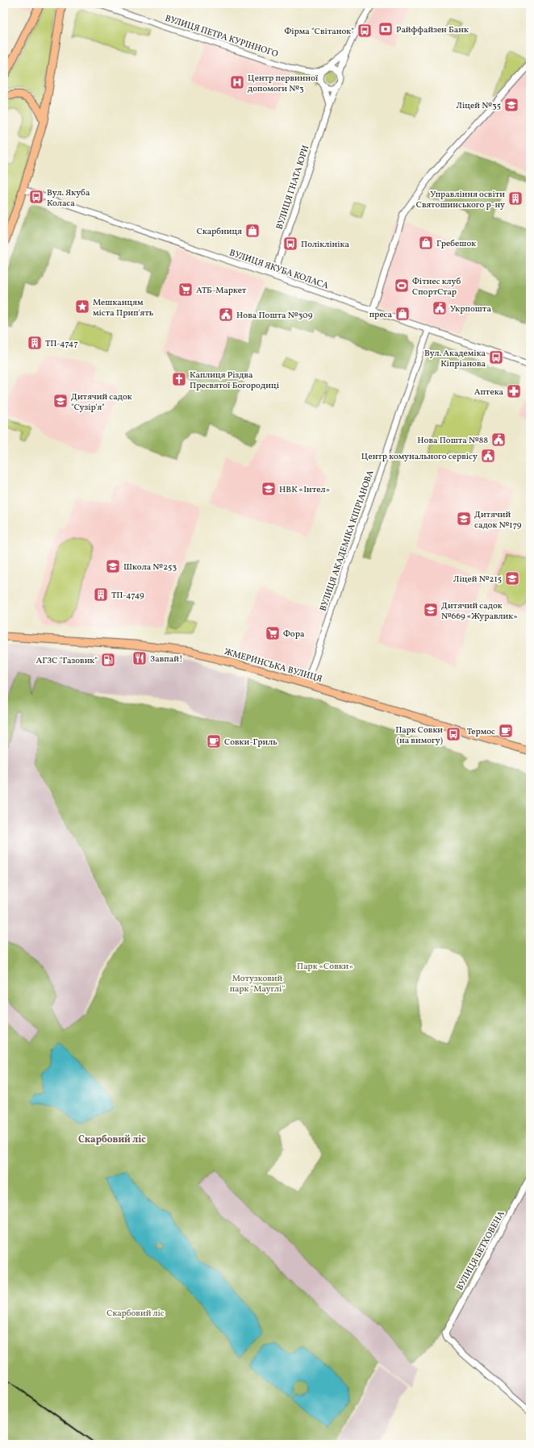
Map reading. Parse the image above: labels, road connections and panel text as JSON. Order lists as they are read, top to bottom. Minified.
{"streets":{"main road":["ЖМЕРИНСЬКА ВУЛИЦЯ"],"street":["ВУЛИЦЯ ПЕТРА КУРІННОГО","ВУЛИЦЯ ГНАТА ЮРИ","ВУЛИЦЯ ЯКУБА КОЛАСА","ВУЛИЦЯ АКАДЕМІКА КІПРІАНОВА","ВУЛИЦЯ БЕТХОВЕНА"]},"crossings":[["ВУЛИЦЯ ПЕТРА КУРІННОГО","ВУЛИЦЯ ГНАТА ЮРИ"],["ВУЛИЦЯ ГНАТА ЮРИ","ВУЛИЦЯ ЯКУБА КОЛАСА"],["ВУЛИЦЯ ЯКУБА КОЛАСА","ВУЛИЦЯ АКАДЕМІКА КІПРІАНОВА"],["ВУЛИЦЯ АКАДЕМІКА КІПРІАНОВА","ЖМЕРИНСЬКА ВУЛИЦЯ"]],"districts":["Скарбовий ліс"],"parks":["Парк «Совки»","Мотузковий парк \"Мауглі\"","Скарбовий ліс"],"places":{"bank":["Райффайзен Банк"],"bus stop":["Фірма \"Світанок\"","Вул. Якуба Коласа","Поліклініка","Вул. Академіка Кіпріанова","Парк Совки (на вимогу)"],"hospital":["Центр первинної допомоги №3"],"school or university":["Ліцей №35","Дитячий садок \"Сузір'я\"","НВК «Інтел»","Дитячий садок №179","Школа №253","Ліцей №215","Дитячий садок №669 «Журавлик»"],"building":["Управління освіти Святошинського р-ну","ТП-4747","ТП-4749"],"shop":["Скарбниця","Гребешок","преса"],"sports":["Фітнес клуб СпортСтар"],"supermarket":["АТБ-Маркет","Фора"],"place":["Мешканцям міста Прип'ять"],"public building":["Укрпошта","Нова Пошта №309","Нова Пошта №88","Центр комунального сервісу"],"church":["Каплиця Різдва Пресвятої Богородиці"],"pharmacy":["Аптека"],"restaurant":["Завпай!"],"fuel station":["АГЗС \"Газовик\""],"cafe":["Термос","Совки-Гриль"]}}
